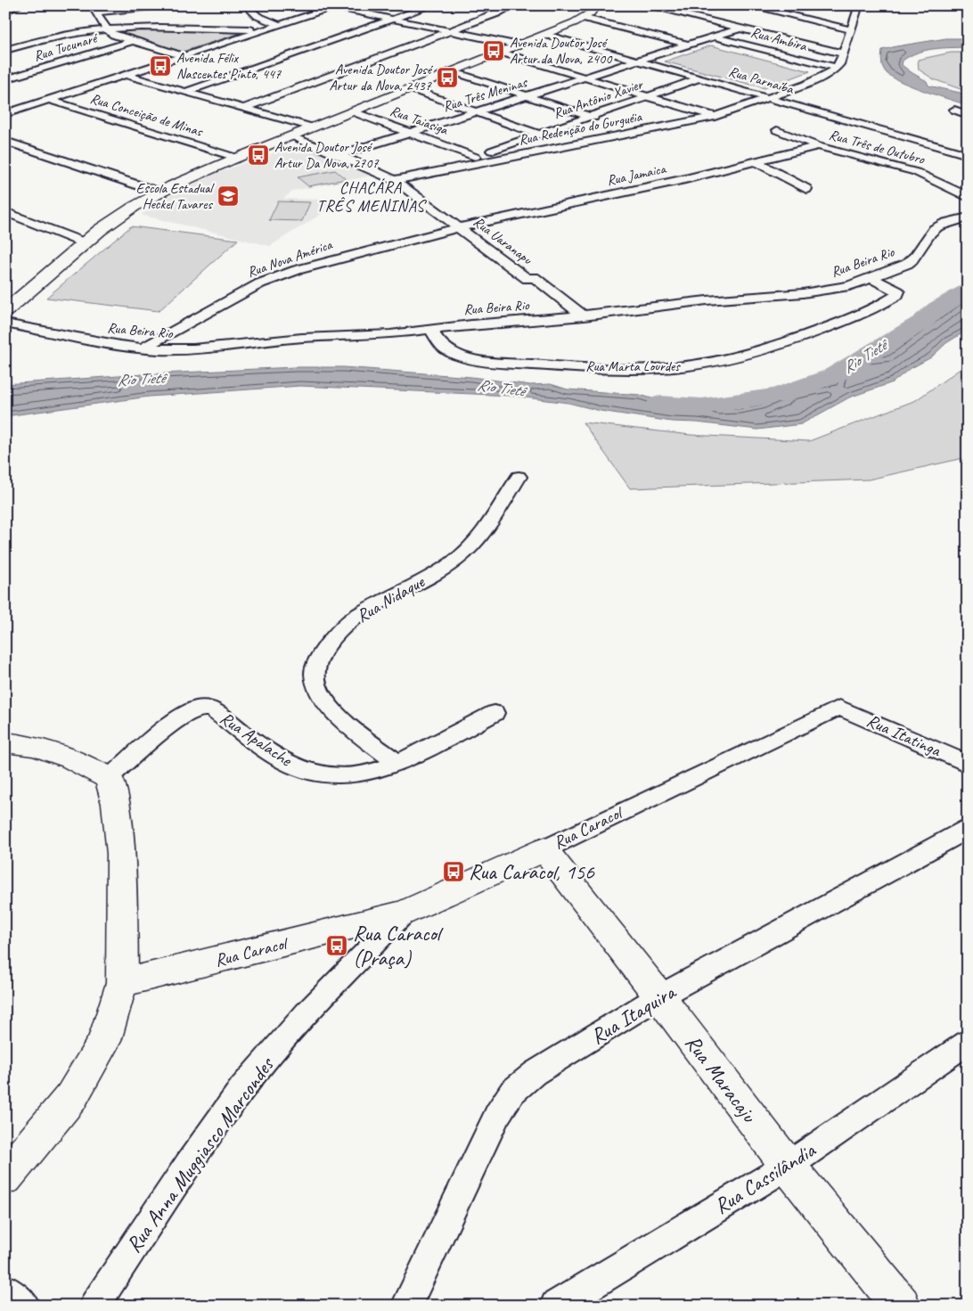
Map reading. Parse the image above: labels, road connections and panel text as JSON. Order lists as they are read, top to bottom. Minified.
{"streets":{"main road":["Rua Caracol","Rua Maracaju"],"street":["Rua Ambira","Rua Tucunaré","Rua Parnaíba","Rua Três Meninas","Rua Antônio Xavier","Rua Conceição de Minas","Rua Taiasiga","Rua Redenção do Gurguéia","Rua Três de Outubro","Rua Jamaica","Rua Uaranapu","Rua Nova América","Rua Beira Rio","Rua Marta Lourdes","Rua Nidaque","Rua Itatinga","Rua Apalache","Rua Itaquira","Rua Anna Muggiasco Marcondes","Rua Cassilândia"]},"crossings":[["Rua Ambira","Rua Três Meninas"],["Rua Ambira","Rua Redenção do Gurguéia"],["Rua Parnaíba","Rua Três Meninas"],["Rua Parnaíba","Rua Antônio Xavier"],["Rua Parnaíba","Rua Redenção do Gurguéia"],["Rua Três Meninas","Rua Taiasiga"],["Rua Três Meninas","Rua Uaranapu"],["Rua Antônio Xavier","Rua Taiasiga"],["Rua Antônio Xavier","Rua Redenção do Gurguéia"],["Rua Redenção do Gurguéia","Rua Uaranapu"],["Rua Três de Outubro","Rua Jamaica"],["Rua Jamaica","Rua Uaranapu"],["Rua Jamaica","Rua Nova América"],["Rua Uaranapu","Rua Nova América"],["Rua Uaranapu","Rua Beira Rio"],["Rua Nova América","Rua Beira Rio"],["Rua Beira Rio","Rua Marta Lourdes"],["Rua Nidaque","Rua Apalache"],["Rua Itatinga","Rua Caracol"],["Rua Caracol","Rua Maracaju"],["Rua Caracol","Rua Anna Muggiasco Marcondes"],["Rua Itaquira","Rua Maracaju"],["Rua Maracaju","Rua Cassilândia"]],"districts":["CHACÁRA TRÊS MENINAS"],"water":["Rio Tietê"],"places":{"bus stop":["Avenida Doutor José Artur da Nova, 2400","Avenida Félix Nascentes Pinto, 447","Avenida Doutor José Artur da Nova, 2437","Avenida Doutor José Artur Da Nova, 2707","Rua Caracol, 156","Rua Caracol (Praça)"],"school or university":["Escola Estadual Heckel Tavares"]}}
